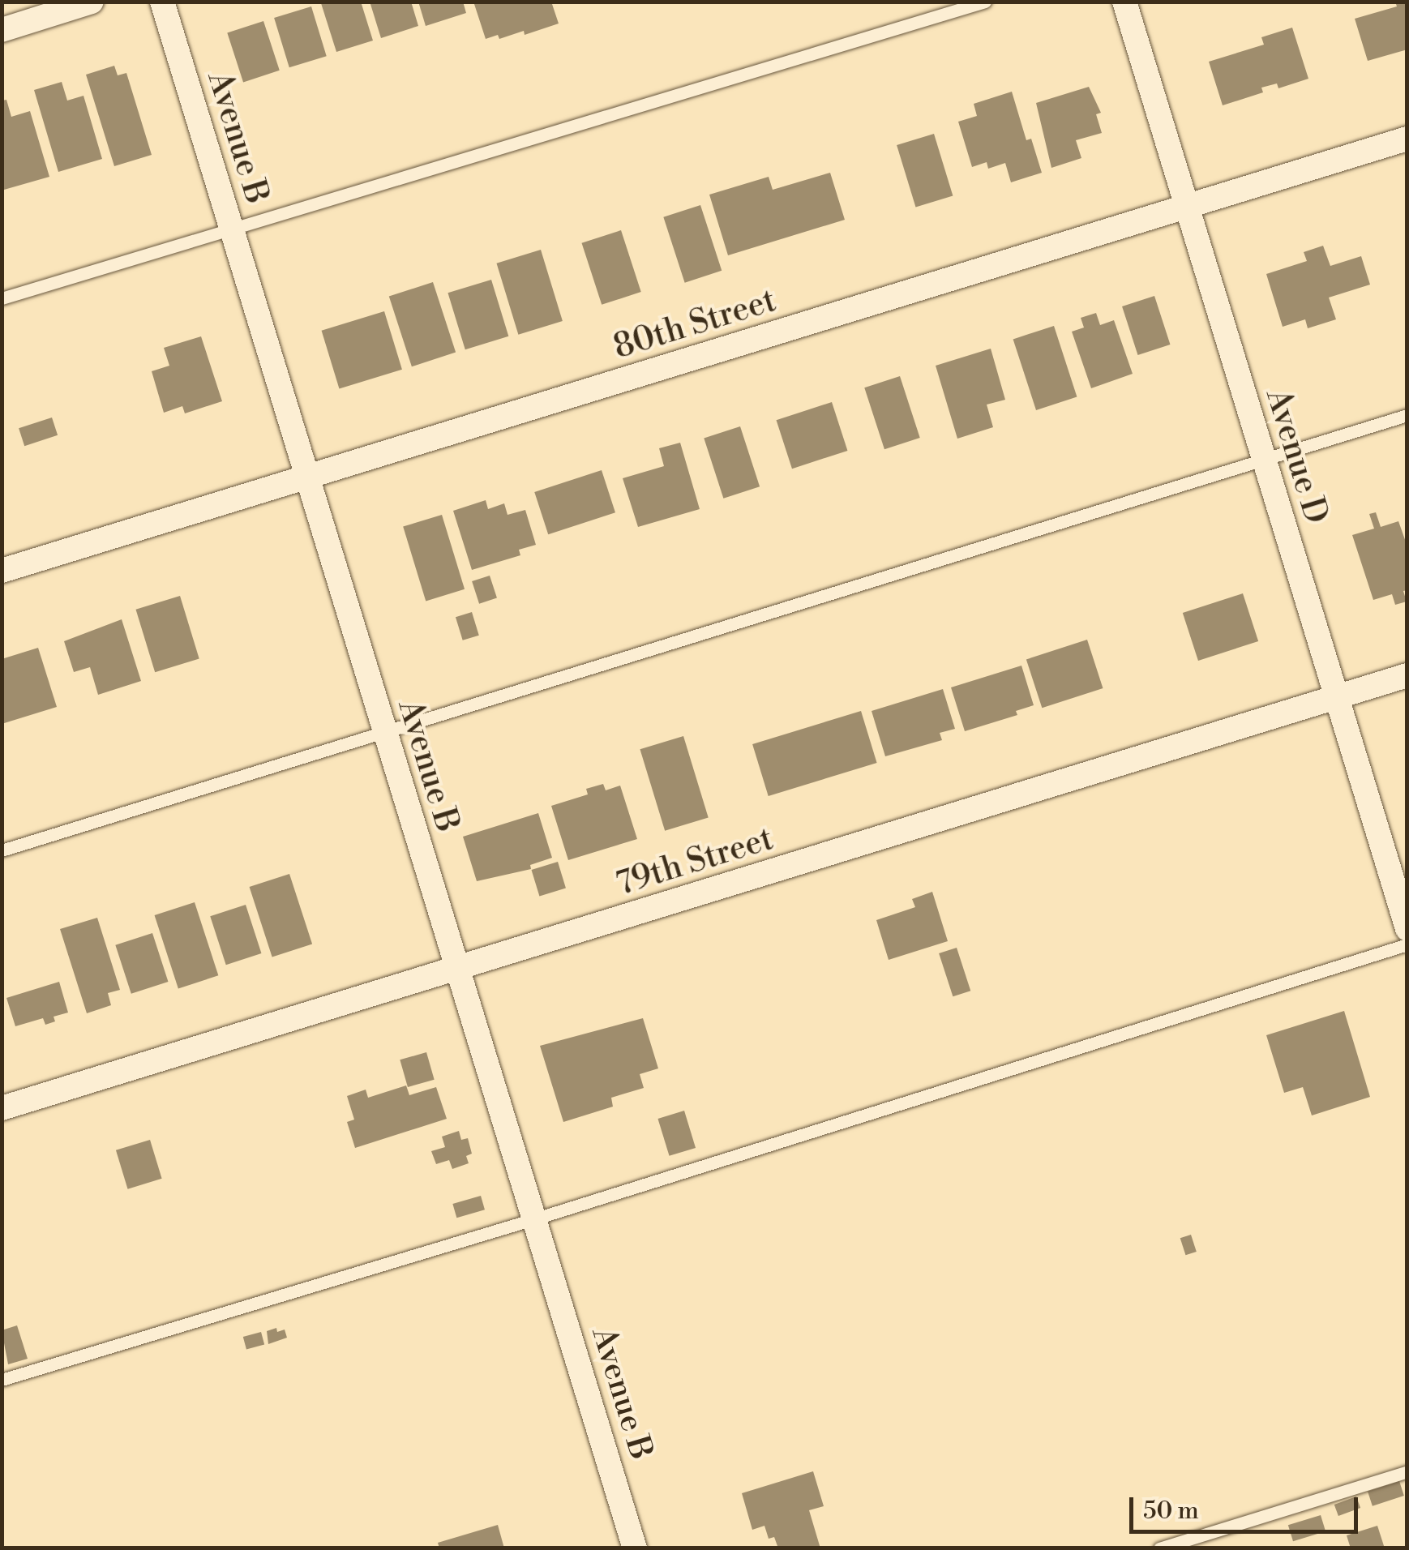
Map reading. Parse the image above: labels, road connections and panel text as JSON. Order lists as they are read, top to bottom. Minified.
{"streets":{"street":["Avenue B","80th Street","Avenue D","79th Street"]},"crossings":[["Avenue B","80th Street"],["Avenue B","79th Street"],["80th Street","Avenue D"],["Avenue D","79th Street"]],"scale_bar":"50 m"}
